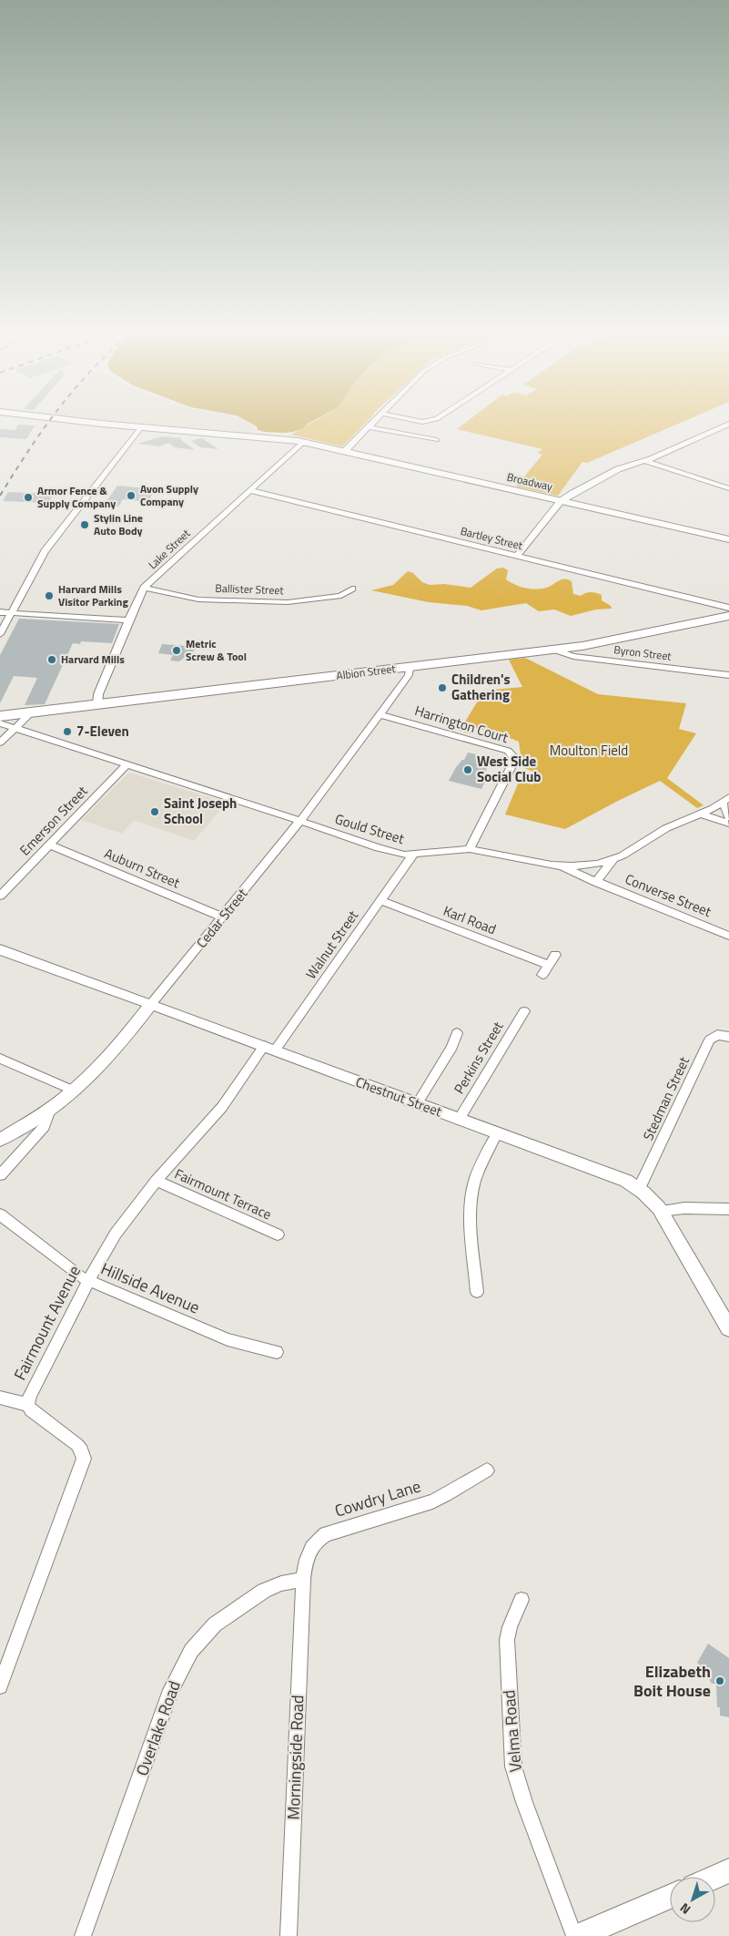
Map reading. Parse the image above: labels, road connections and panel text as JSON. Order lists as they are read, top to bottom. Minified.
{"streets":{"main road":["Albion Street"],"street":["Broadway","Bartley Street","Lake Street","Ballister Street","Byron Street","Harrington Court","Emerson Street","Gould Street","Auburn Street","Converse Street","Cedar Street","Karl Road","Walnut Street","Perkins Street","Chestnut Street","Stedman Street","Fairmount Terrace","Hillside Avenue","Fairmount Avenue","Cowdry Lane","Overlake Road","Velma Road","Morningside Road"]},"crossings":[["Broadway","Lake Street"],["Bartley Street","Lake Street"],["Lake Street","Ballister Street"],["Lake Street","Albion Street"],["Byron Street","Albion Street"],["Albion Street","Cedar Street"],["Harrington Court","Gould Street"],["Harrington Court","Cedar Street"],["Emerson Street","Gould Street"],["Emerson Street","Auburn Street"],["Gould Street","Converse Street"],["Gould Street","Cedar Street"],["Gould Street","Walnut Street"],["Auburn Street","Cedar Street"],["Cedar Street","Chestnut Street"],["Karl Road","Walnut Street"],["Walnut Street","Chestnut Street"],["Walnut Street","Fairmount Avenue"],["Perkins Street","Chestnut Street"],["Chestnut Street","Stedman Street"],["Chestnut Street","Fairmount Avenue"],["Fairmount Terrace","Fairmount Avenue"],["Hillside Avenue","Fairmount Avenue"],["Cowdry Lane","Overlake Road"],["Cowdry Lane","Morningside Road"],["Overlake Road","Morningside Road"]],"parks":["Moulton Field"],"places":["Avon Supply Company","Armor Fence & Supply Company","Stylin Line Auto Body","Harvard Mills Visitor Parking","Metric Screw & Tool","Harvard Mills","Children's Gathering","7-Eleven","West Side Social Club","Saint Joseph School","Elizabeth Boit House"],"north":"bottom left"}
